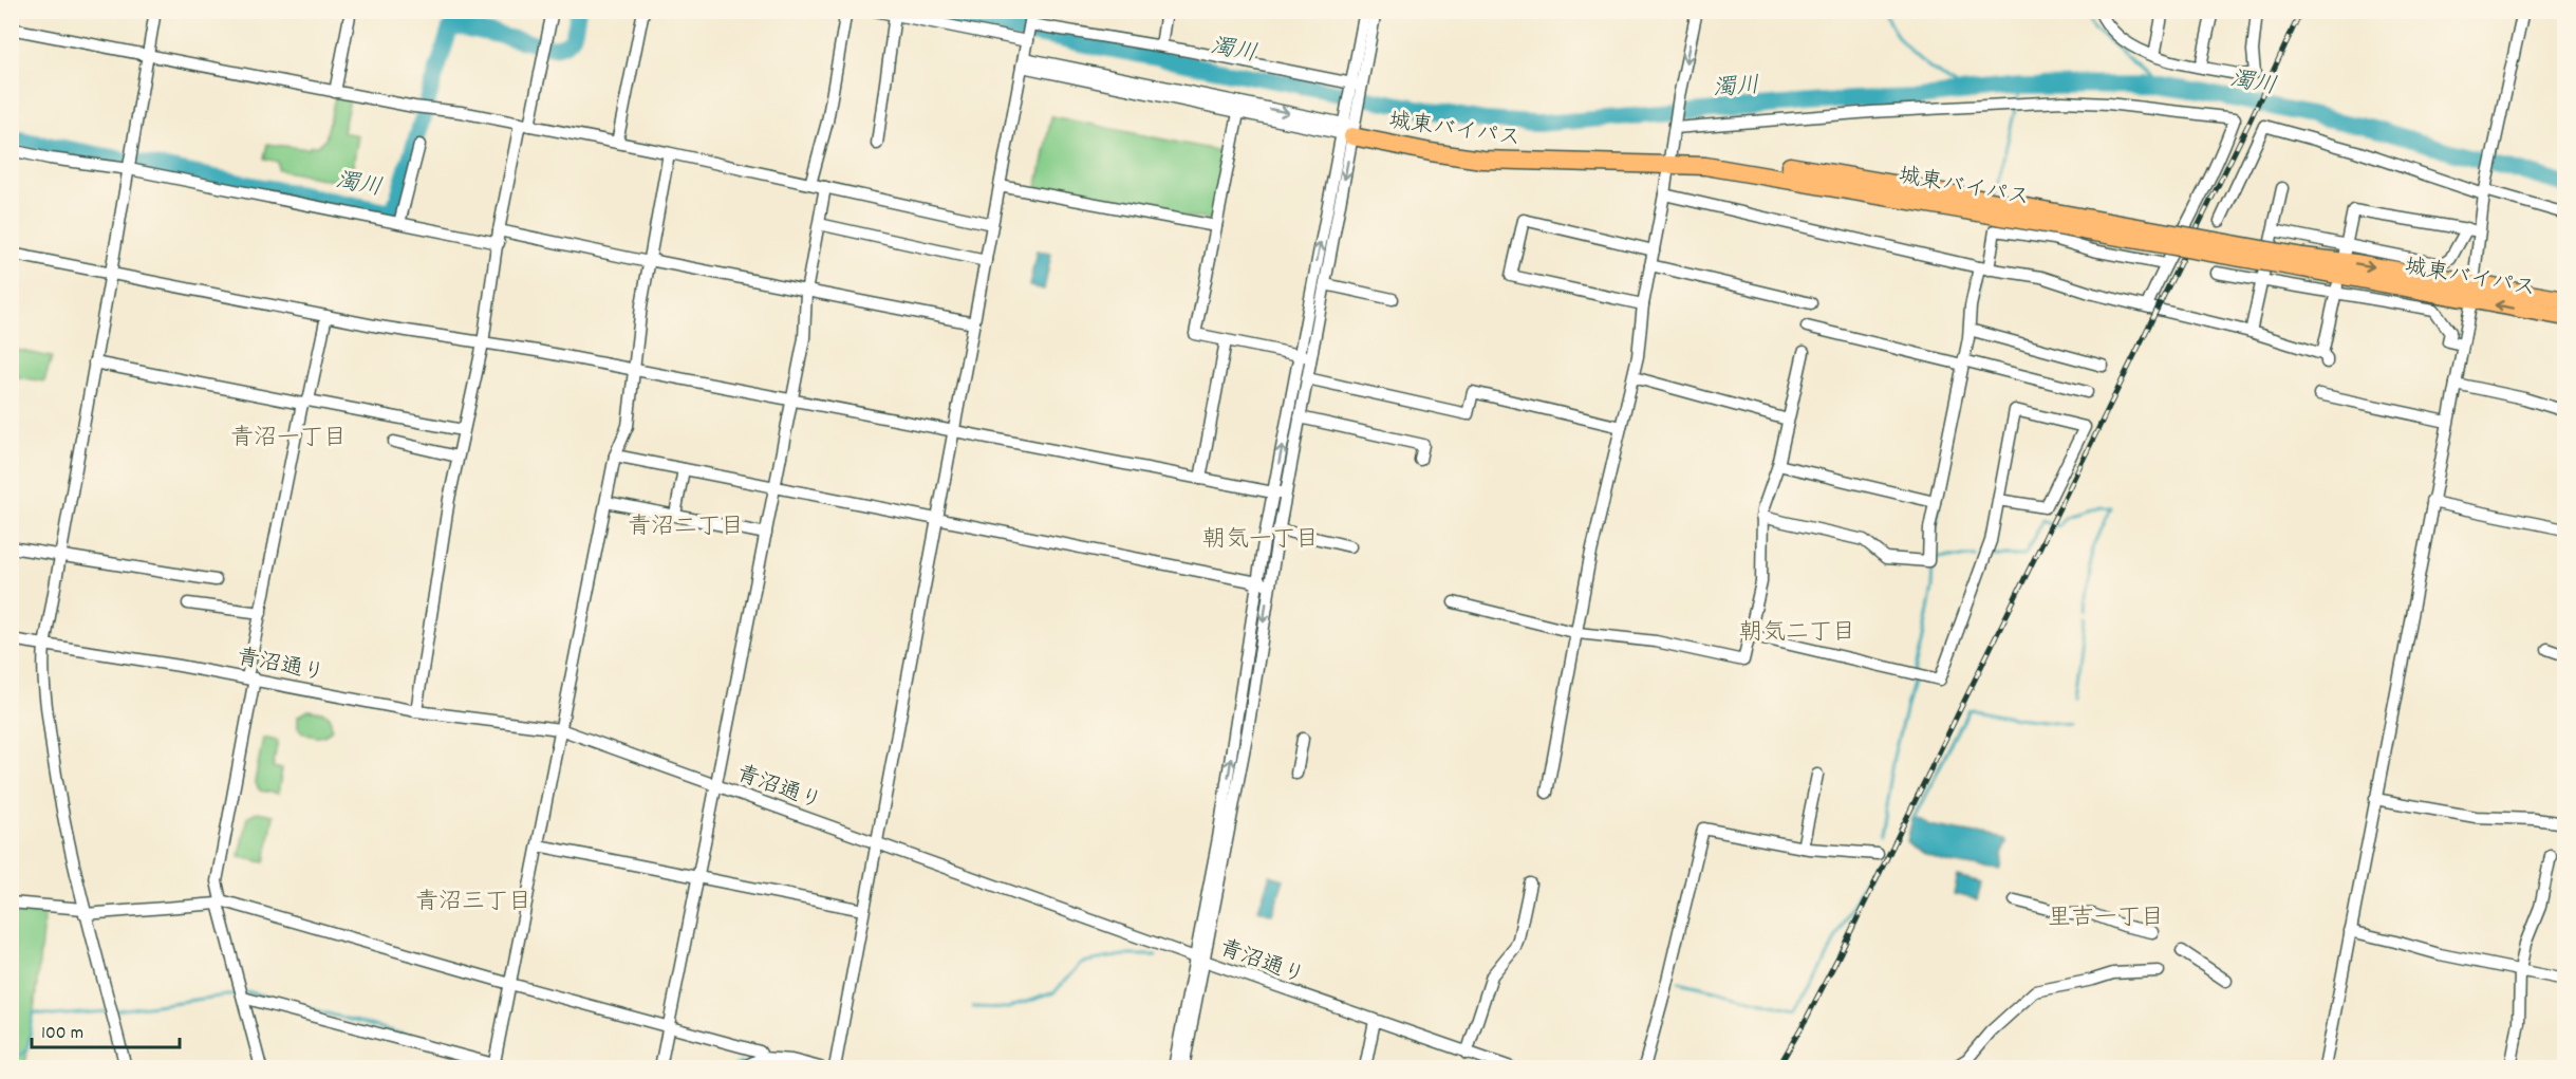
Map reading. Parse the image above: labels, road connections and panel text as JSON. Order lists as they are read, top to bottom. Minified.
{"streets":{"highway":["城東バイパス"],"street":["青沼通り"]},"districts":["青沼一丁目","青沼二丁目","朝気一丁目","朝気二丁目","青沼三丁目","里吉一丁目"],"water":["濁川"],"scale_bar":"100 m"}
